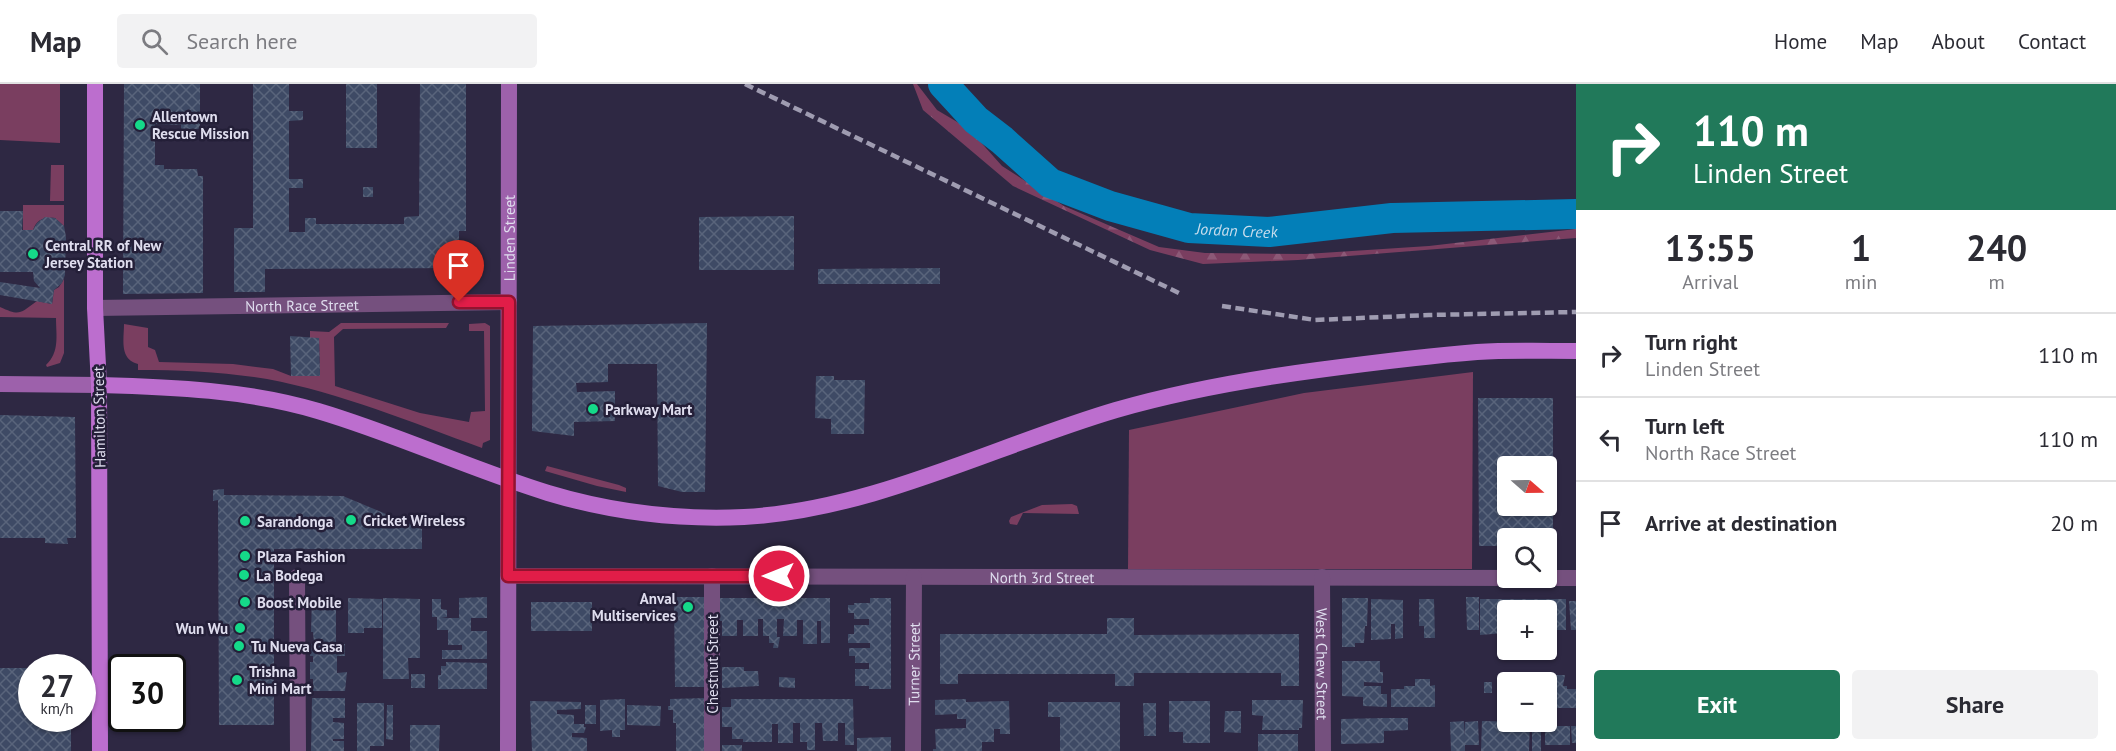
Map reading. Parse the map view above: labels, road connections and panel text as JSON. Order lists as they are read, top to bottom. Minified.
{"streets":{"main road":["Linden Street","Hamilton Street"],"street":["North Race Street","North 3rd Street","Chestnut Street","Turner Street","West Chew Street"]},"crossings":[["Linden Street","North Race Street"],["Linden Street","North 3rd Street"],["North Race Street","Hamilton Street"],["North 3rd Street","Chestnut Street"],["North 3rd Street","Turner Street"],["North 3rd Street","West Chew Street"]],"water":["Jordan Creek"],"places":["Allentown Rescue Mission","Central RR of New Jersey Station","Parkway Mart","Cricket Wireless","Sarandonga","Plaza Fashion","La Bodega","Boost Mobile","Anval Multiservices","Wun Wu","Tu Nueva Casa","Trishna Mini Mart"],"north":"right","page":{"header":"Map","search":"Search here","nav":["Home","Map","About","Contact"],"turn":["110 m","Linden Street"],"eta":["13:55","Arrival","1","min","240","m"],"list":[{"name":"Turn right","note":"Linden Street","value":"110 m"},{"name":"Turn left","note":"North Race Street","value":"110 m"},{"name":"Arrive at destination","value":"20 m"}],"map_buttons":["+","−"],"speed":"27 km/h","limit":"30","buttons":["Exit","Share"]}}
